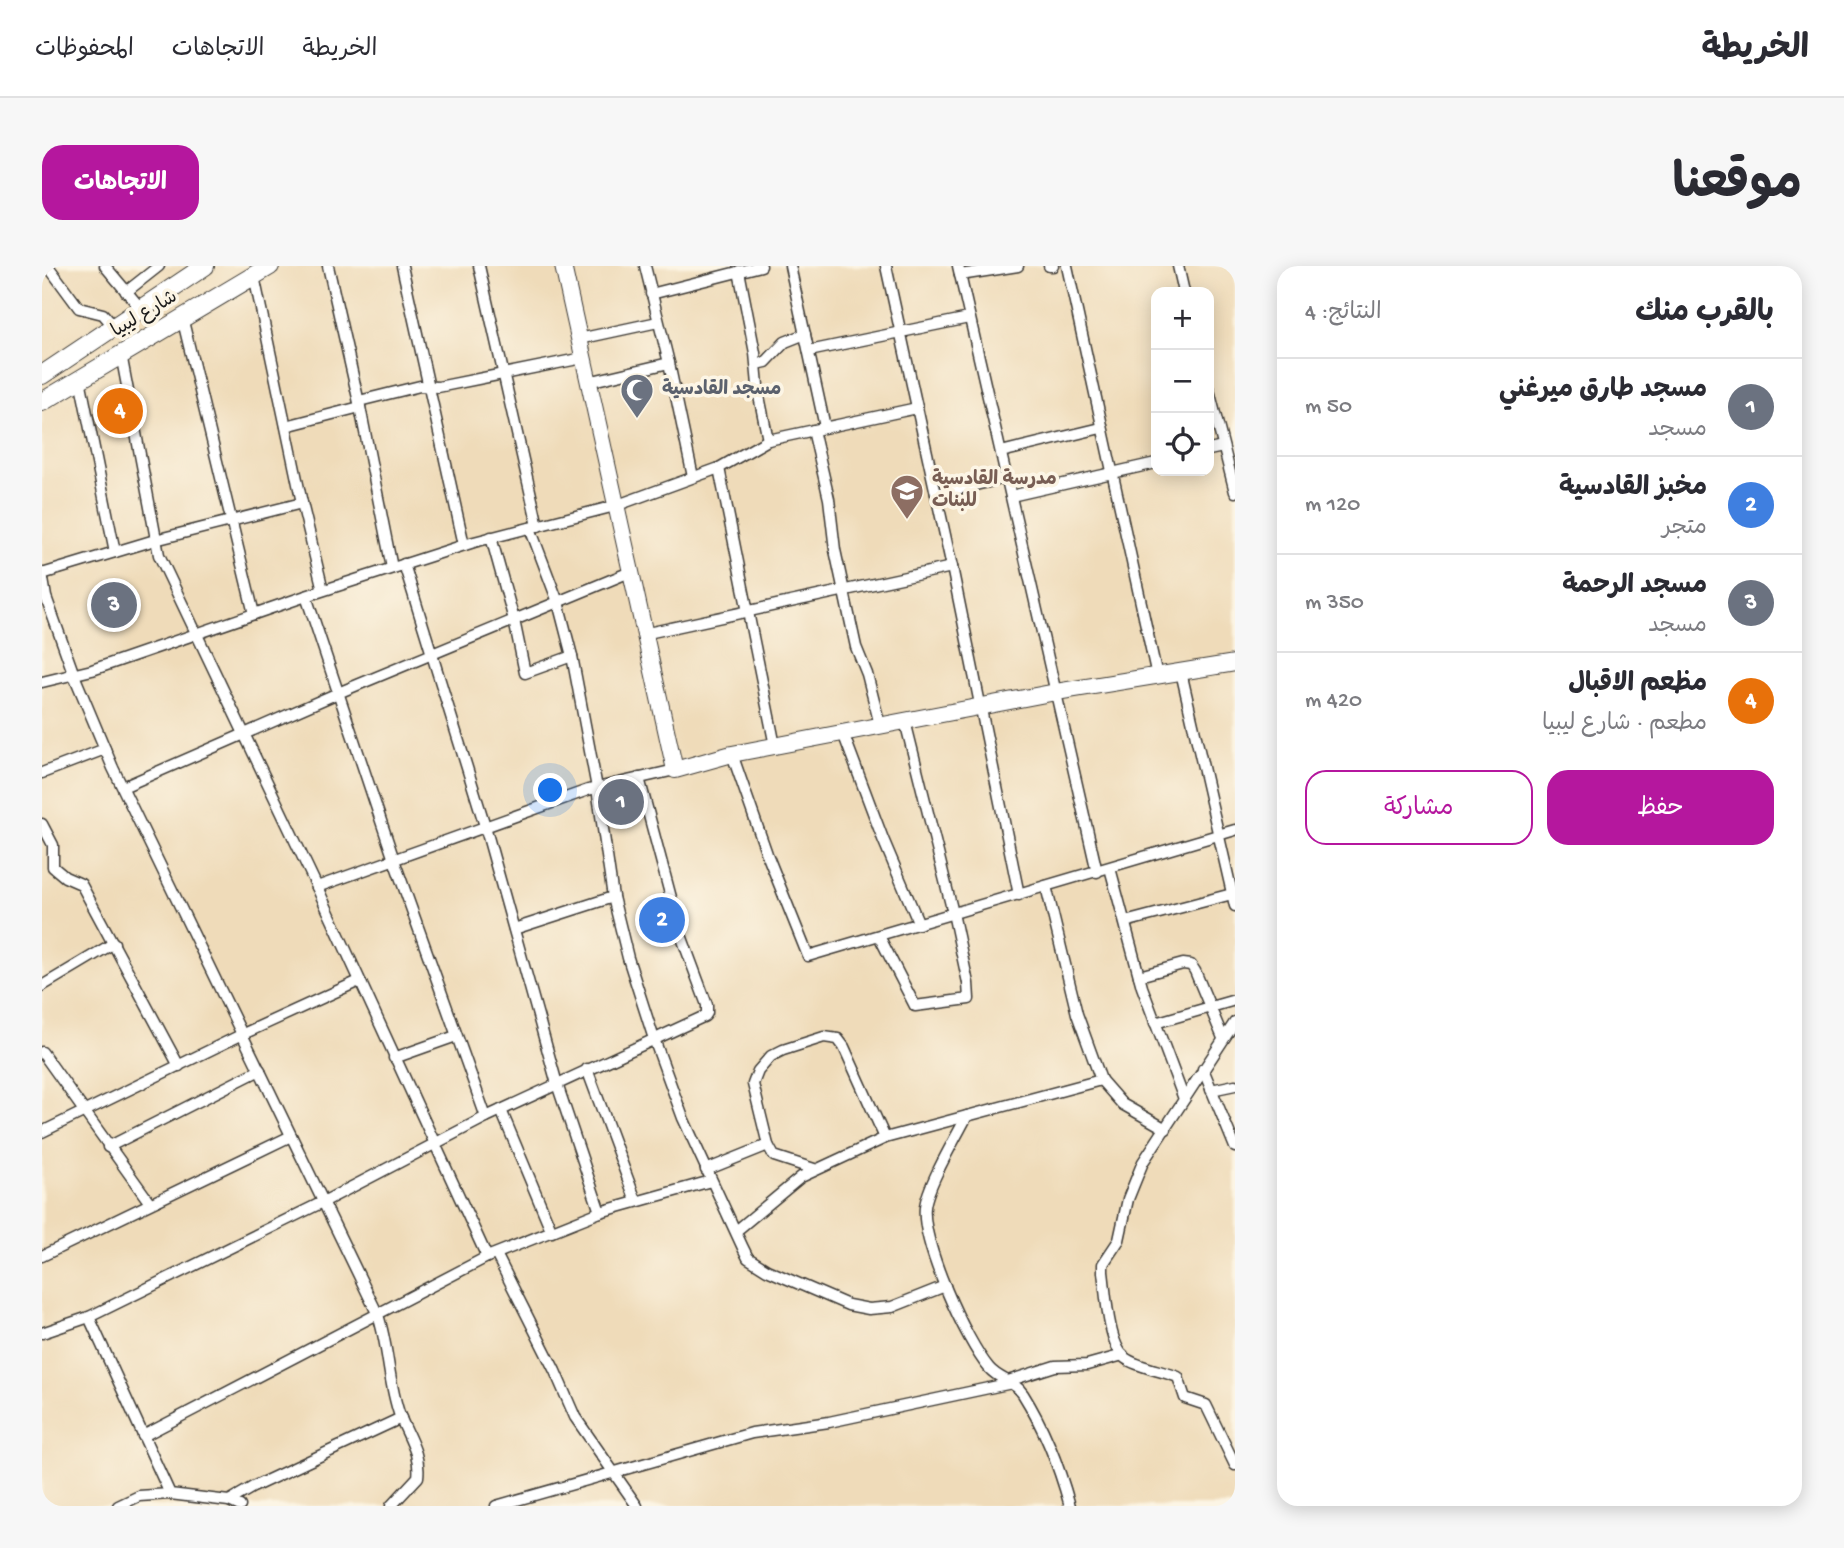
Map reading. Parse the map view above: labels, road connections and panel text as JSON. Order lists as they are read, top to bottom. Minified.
{"streets":{"main road":["شارع ليبيا"]},"places":{"mosque":["مسجد القادسية"],"school or university":["مدرسة القادسية للبنات"]},"page":{"header":"الخريطة","nav":["الخريطة","الاتجاهات","المحفوظات"],"title":"موقعنا","buttons":["الاتجاهات",["حفظ","مشاركة"]],"heading":["بالقرب منك","النتائج: 4"],"map_buttons":["+","−"],"list":[{"mark":"1","name":"مسجد طارق ميرغني","note":"مسجد","value":"50 m"},{"mark":"2","name":"مخبز القادسية","note":"متجر","value":"120 m"},{"mark":"3","name":"مسجد الرحمة","note":"مسجد","value":"350 m"},{"mark":"4","name":"مظعم الاقبال","note":"مطعم · شارع ليبيا","value":"420 m"}],"pins":["4","3","1","2"]}}
